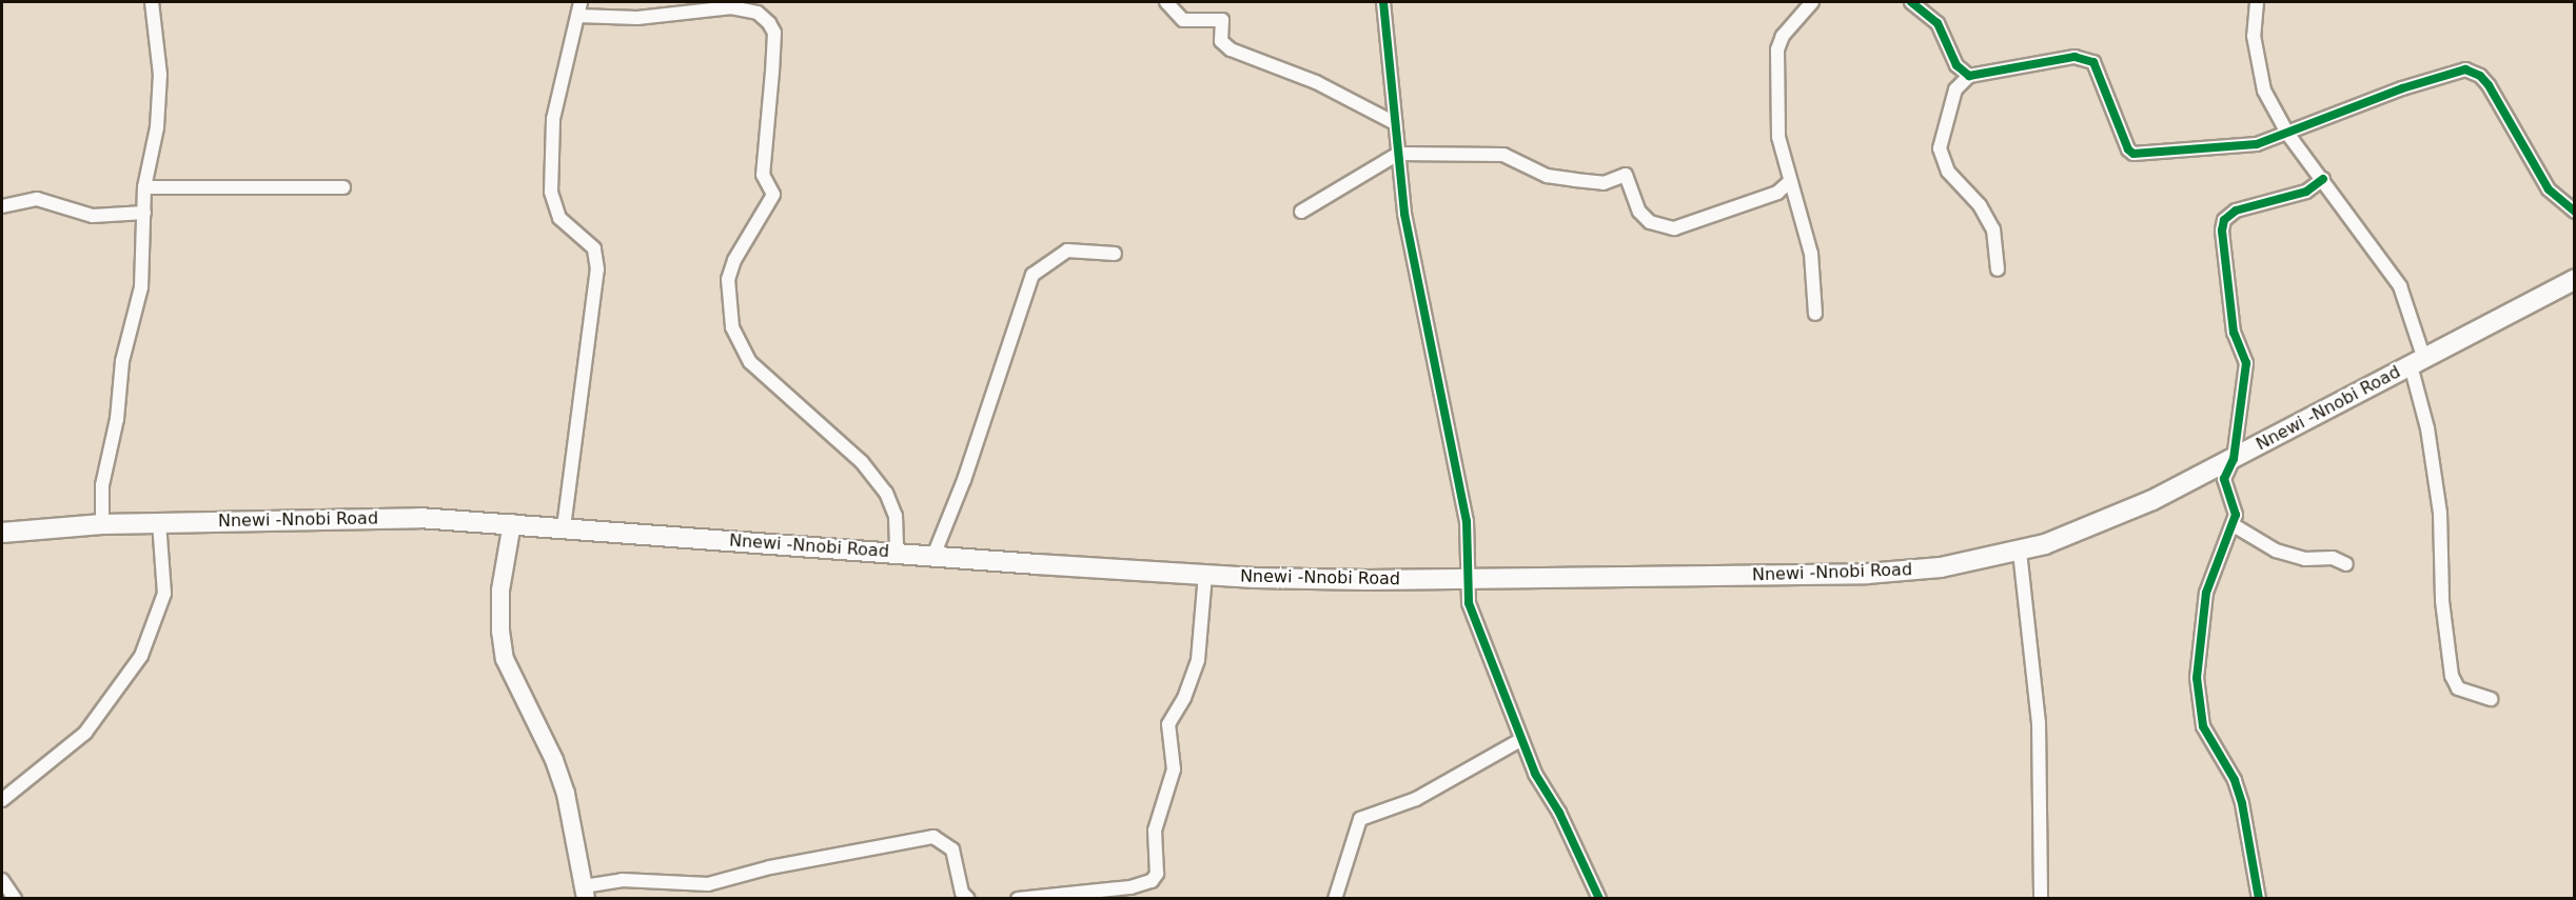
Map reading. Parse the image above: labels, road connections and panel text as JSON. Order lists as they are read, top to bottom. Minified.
{"streets":{"main road":["Nnewi -Nnobi Road"]}}
